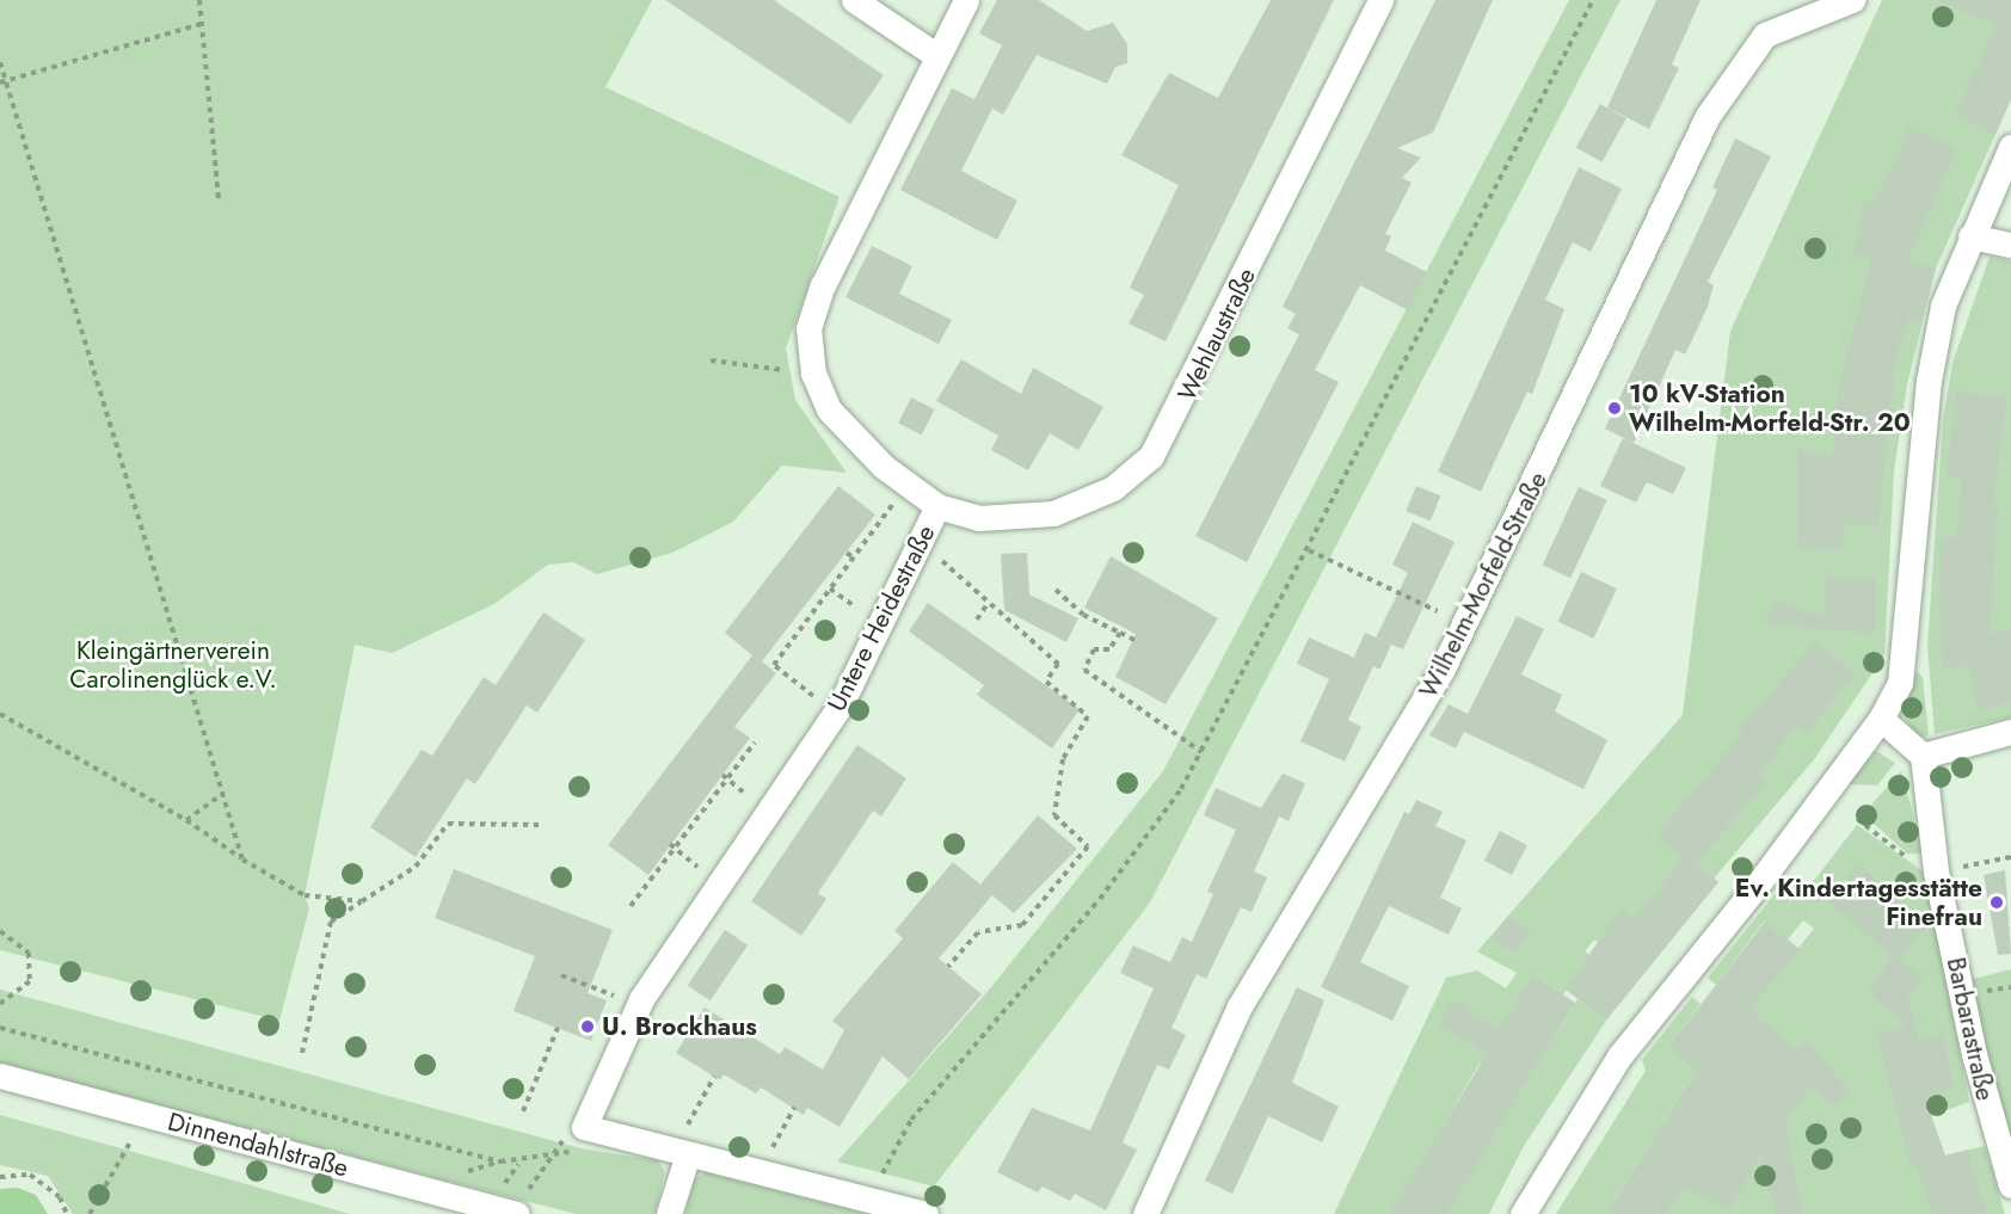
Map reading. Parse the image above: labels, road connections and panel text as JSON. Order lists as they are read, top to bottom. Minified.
{"streets":{"street":["Wehlaustraße","Wilhelm-Morfeld-Straße","Untere Heidestraße","Barbarastraße","Dinnendahlstraße"]},"crossings":[["Wehlaustraße","Untere Heidestraße"]],"parks":["Kleingärtnerverein Carolinenglück e.V."],"places":["10 kV-Station Wilhelm-Morfeld-Str. 20","Ev. Kindertagesstätte Finefrau","U. Brockhaus"]}
